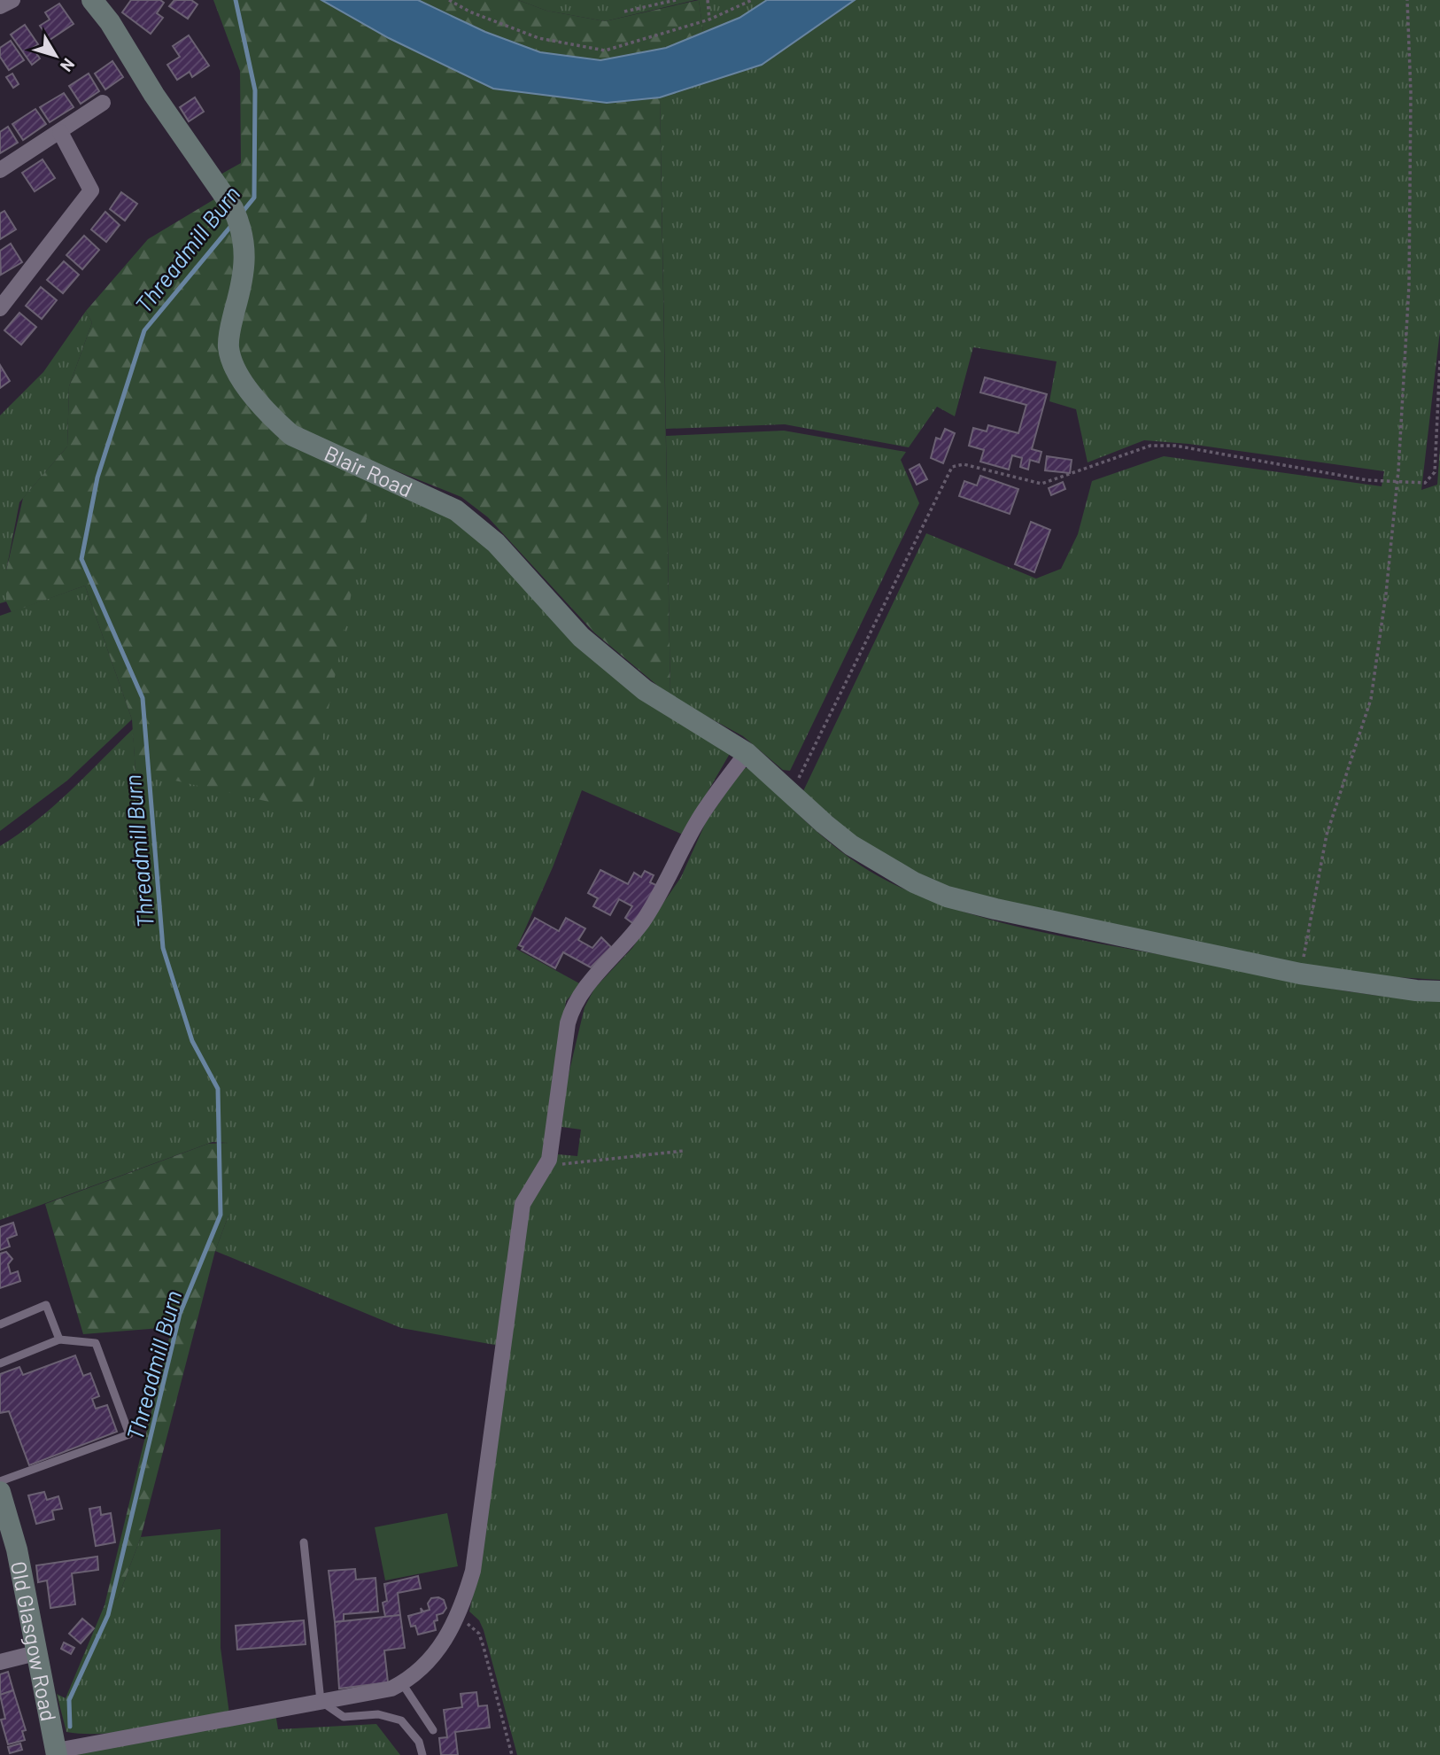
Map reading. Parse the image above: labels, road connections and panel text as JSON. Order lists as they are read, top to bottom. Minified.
{"streets":{"street":["Blair Road","Old Glasgow Road"]},"water":["Threadmill Burn"],"north":"bottom right"}
